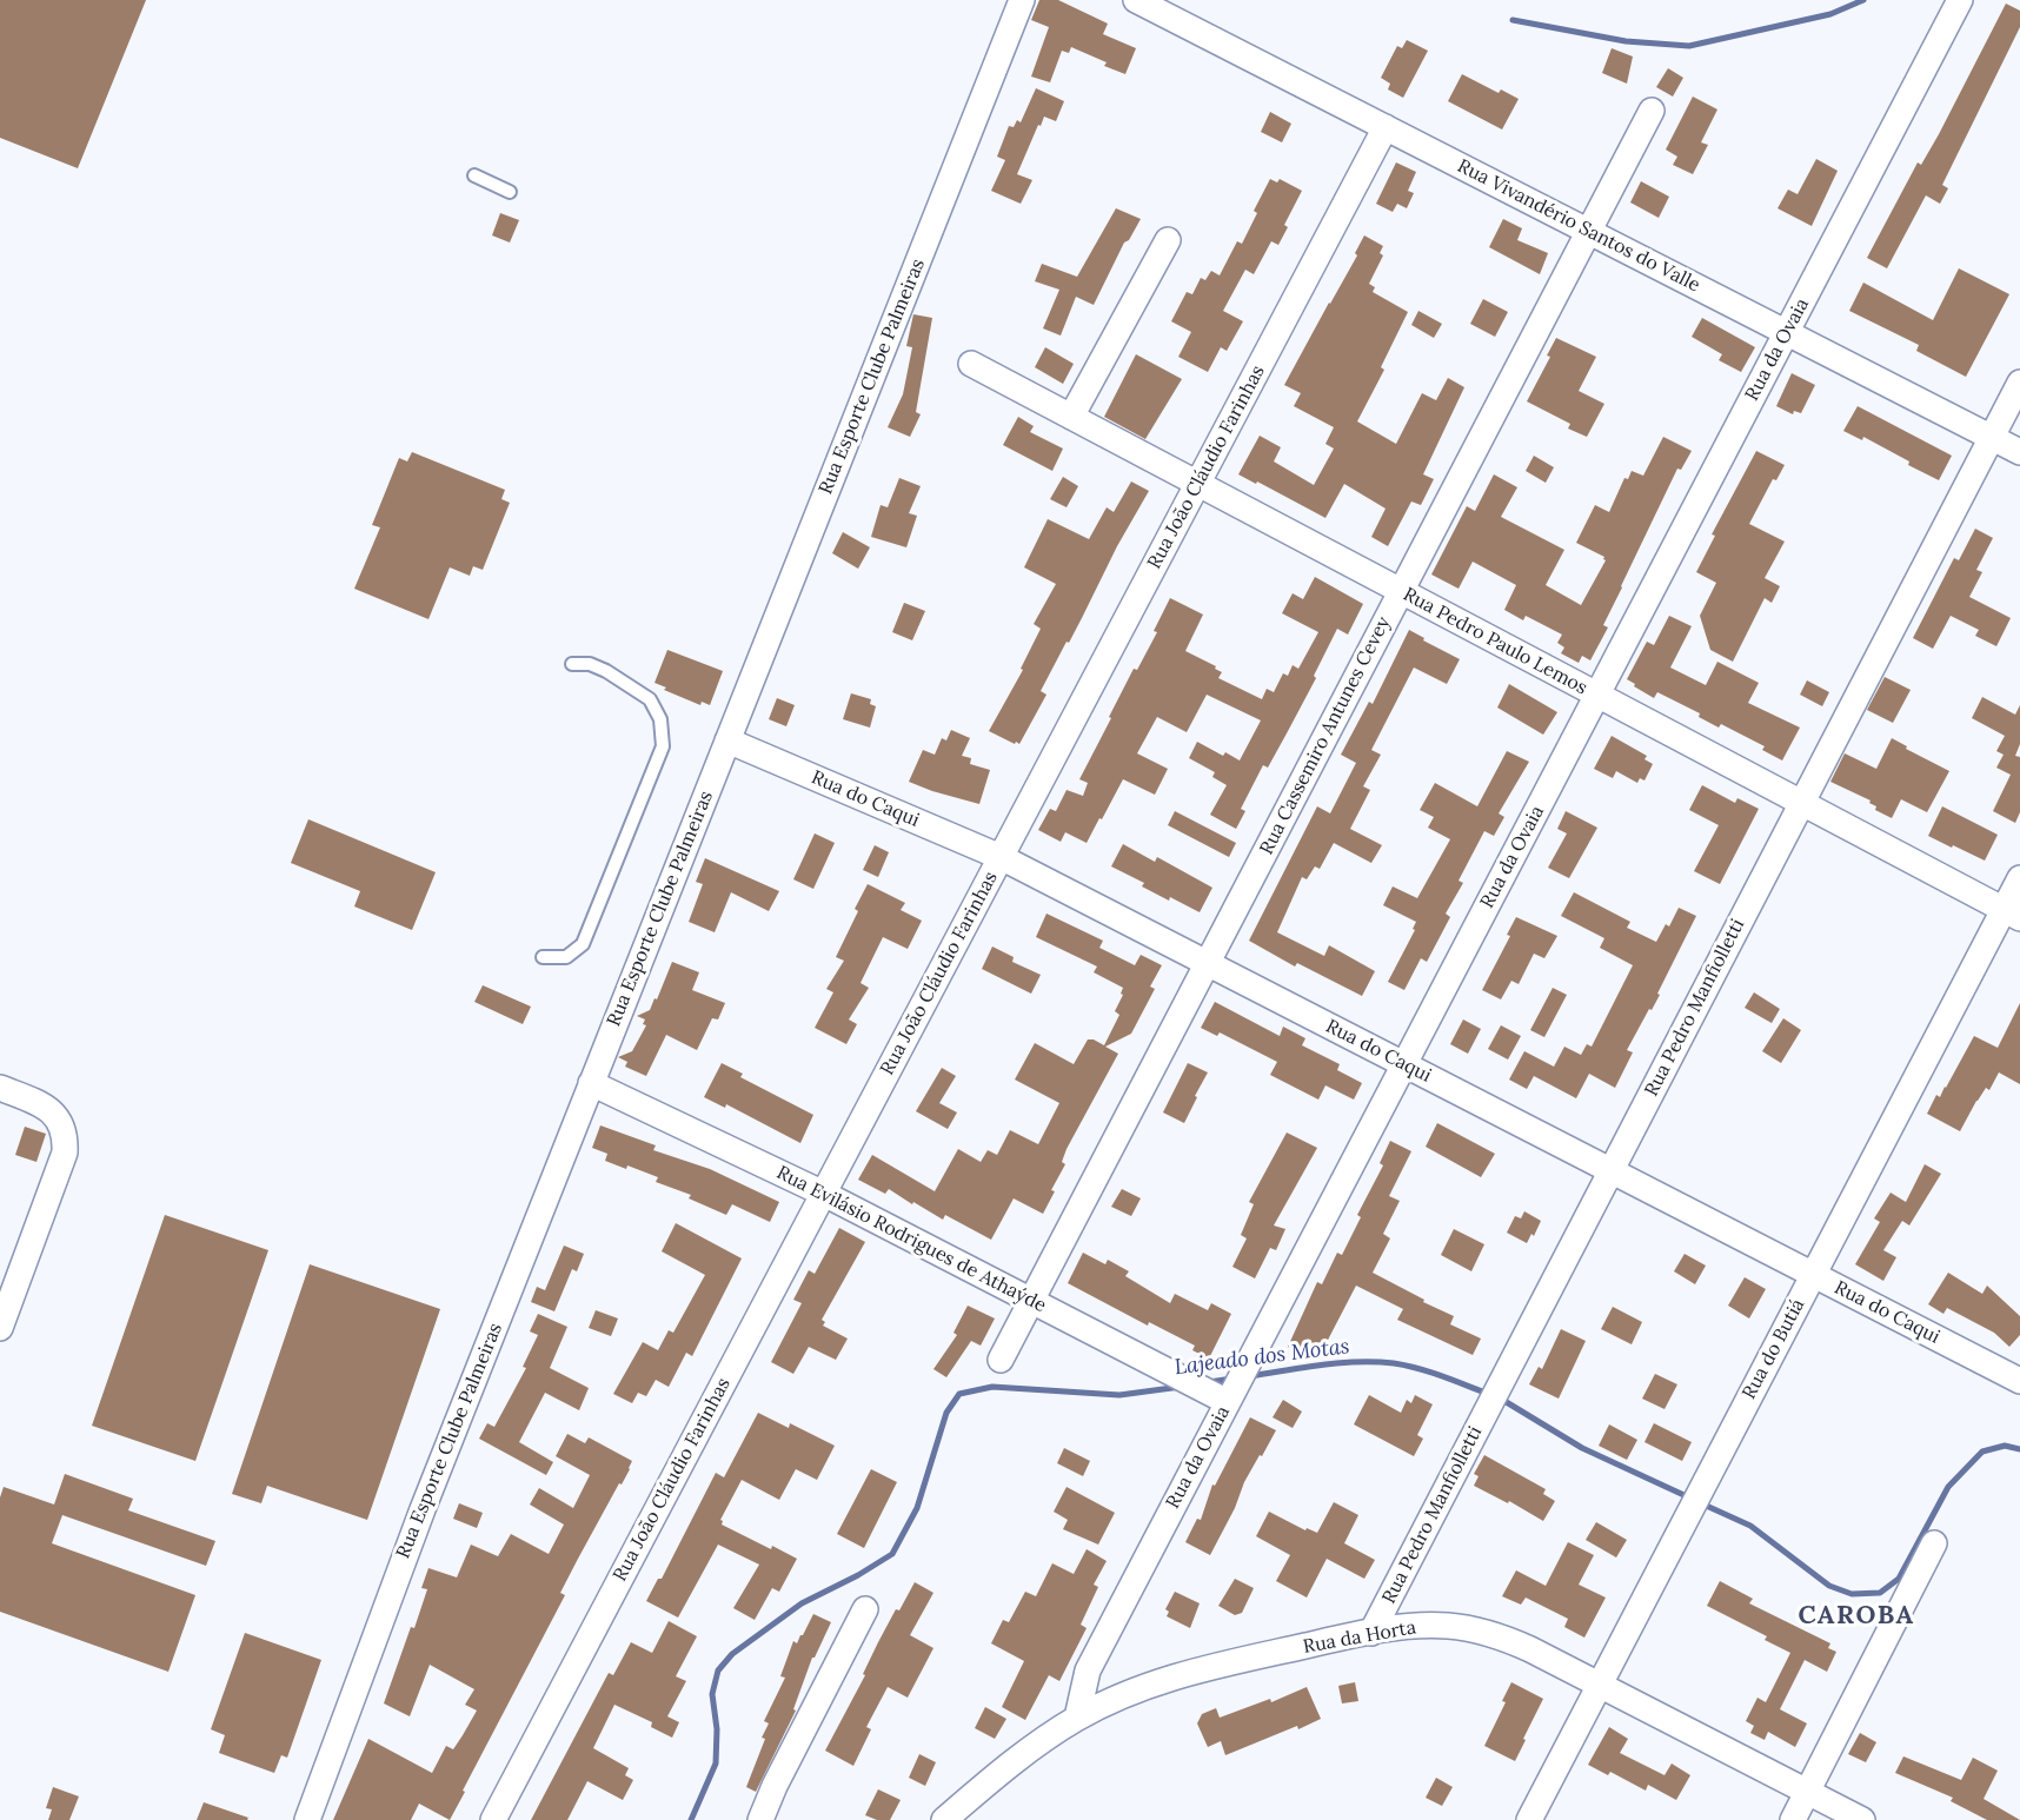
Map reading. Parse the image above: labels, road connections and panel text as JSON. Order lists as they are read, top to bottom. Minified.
{"streets":{"street":["Rua Vivandério Santos do Valle","Rua da Ovaia","Rua Esporte Clube Palmeiras","Rua João Cláudio Farinhas","Rua Pedro Paulo Lemos","Rua Cassemiro Antunes Cevey","Rua do Caqui","Rua Pedro Manfiolletti","Rua Evilásio Rodrigues de Athaýde","Rua do Butiá","Rua da Horta"]},"crossings":[["Rua Vivandério Santos do Valle","Rua da Ovaia"],["Rua Vivandério Santos do Valle","Rua João Cláudio Farinhas"],["Rua Vivandério Santos do Valle","Rua Cassemiro Antunes Cevey"],["Rua Vivandério Santos do Valle","Rua Pedro Manfiolletti"],["Rua da Ovaia","Rua Pedro Paulo Lemos"],["Rua da Ovaia","Rua do Caqui"],["Rua da Ovaia","Rua Evilásio Rodrigues de Athaýde"],["Rua da Ovaia","Rua da Horta"],["Rua Esporte Clube Palmeiras","Rua do Caqui"],["Rua Esporte Clube Palmeiras","Rua Evilásio Rodrigues de Athaýde"],["Rua João Cláudio Farinhas","Rua Pedro Paulo Lemos"],["Rua João Cláudio Farinhas","Rua do Caqui"],["Rua João Cláudio Farinhas","Rua Evilásio Rodrigues de Athaýde"],["Rua Pedro Paulo Lemos","Rua Cassemiro Antunes Cevey"],["Rua Pedro Paulo Lemos","Rua Pedro Manfiolletti"],["Rua Pedro Paulo Lemos","Rua do Butiá"],["Rua Cassemiro Antunes Cevey","Rua do Caqui"],["Rua Cassemiro Antunes Cevey","Rua Evilásio Rodrigues de Athaýde"],["Rua do Caqui","Rua Pedro Manfiolletti"],["Rua do Caqui","Rua do Butiá"],["Rua Pedro Manfiolletti","Rua da Horta"],["Rua do Butiá","Rua da Horta"]],"districts":["CAROBA"],"water":["Lajeado dos Motas"]}
